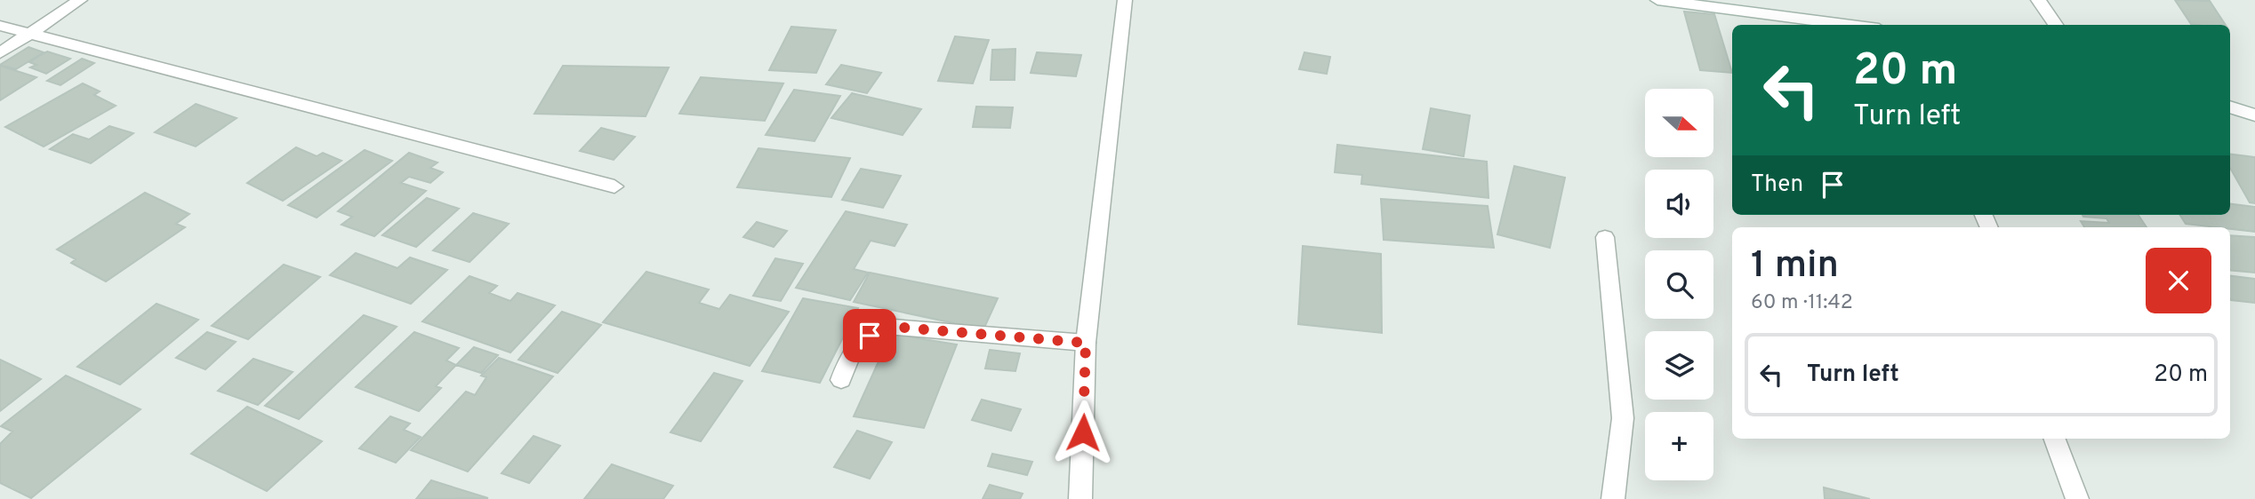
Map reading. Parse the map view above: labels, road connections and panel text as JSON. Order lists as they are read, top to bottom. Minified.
{"north":"right","page":{"turn":["20 m","Turn left"],"map_buttons":"+","then":"Then","heading":["1 min","60 m · 11:42"],"list":[{"name":"Turn left","value":"20 m"}]}}
